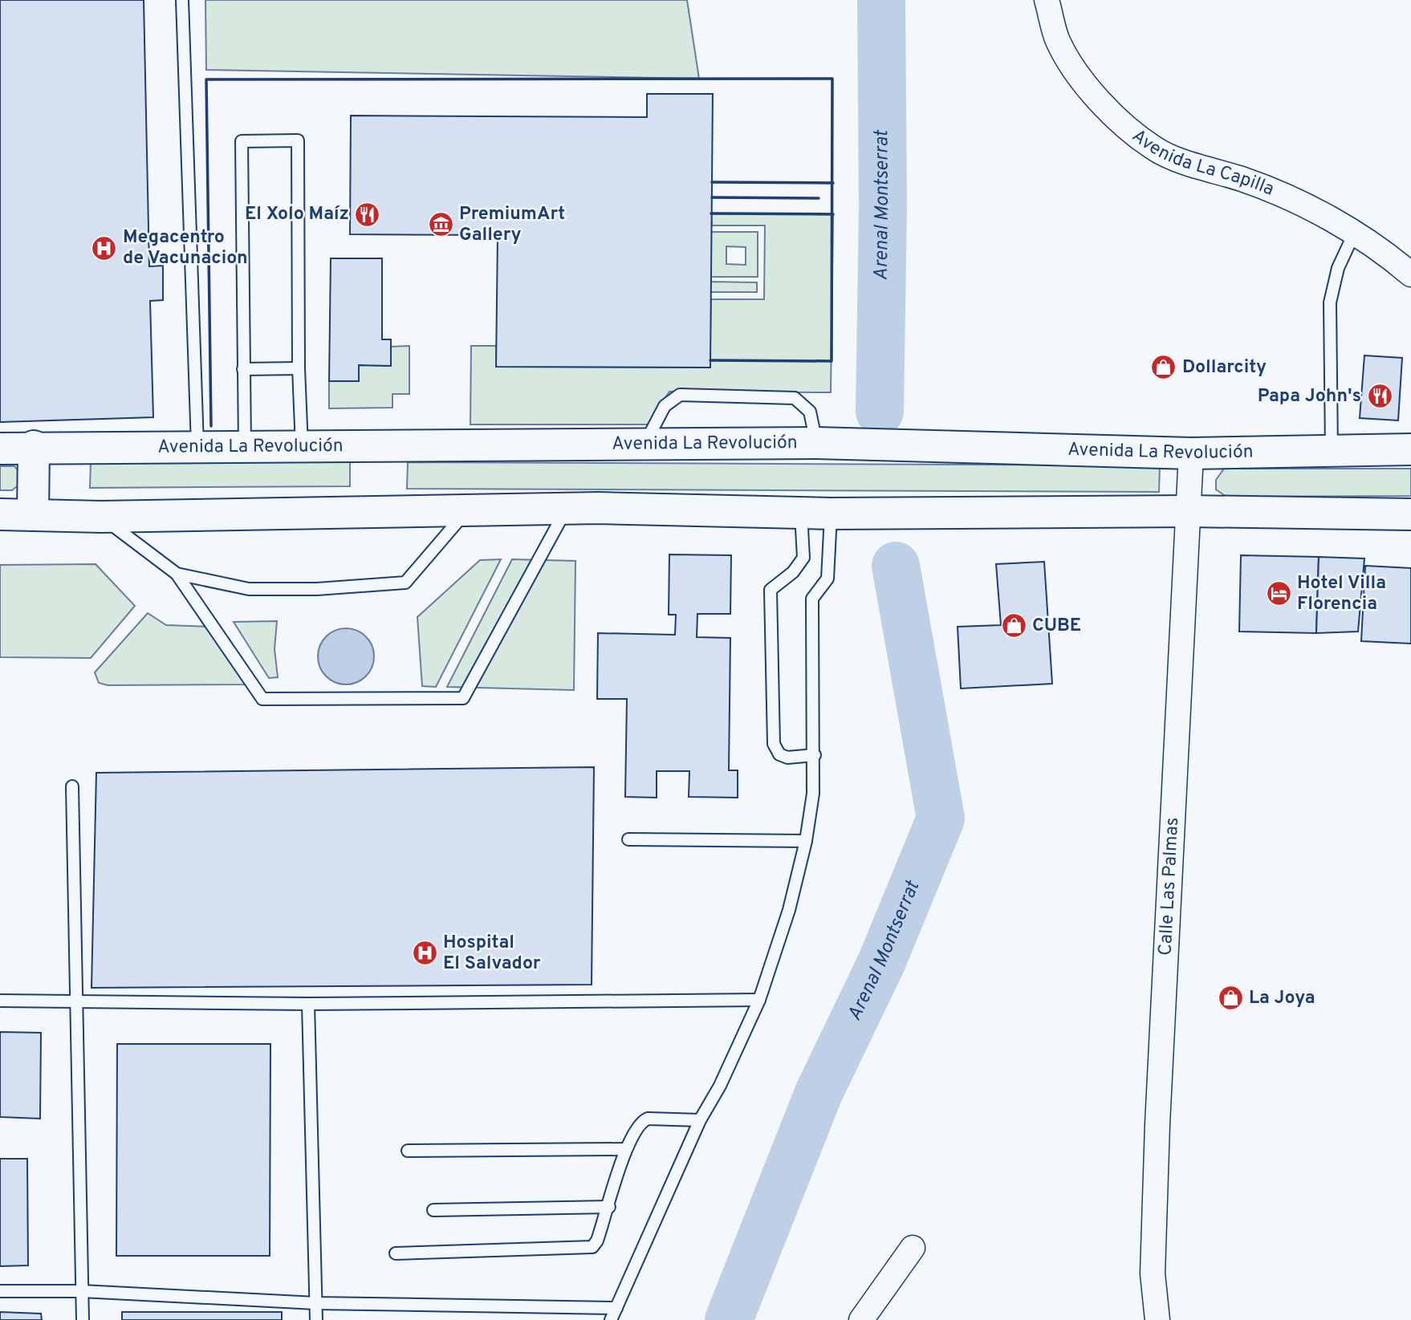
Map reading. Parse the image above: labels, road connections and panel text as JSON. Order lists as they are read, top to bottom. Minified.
{"streets":{"main road":["Avenida La Revolución"],"street":["Avenida La Capilla","Calle Las Palmas"]},"crossings":[["Avenida La Revolución","Calle Las Palmas"]],"water":["Arenal Montserrat"],"places":{"restaurant":["El Xolo Maíz","Papa John's"],"museum":["PremiumArt Gallery"],"hospital":["Megacentro de Vacunacion","Hospital El Salvador"],"shop":["Dollarcity","CUBE","La Joya"],"hotel":["Hotel Villa Florencia"]}}
